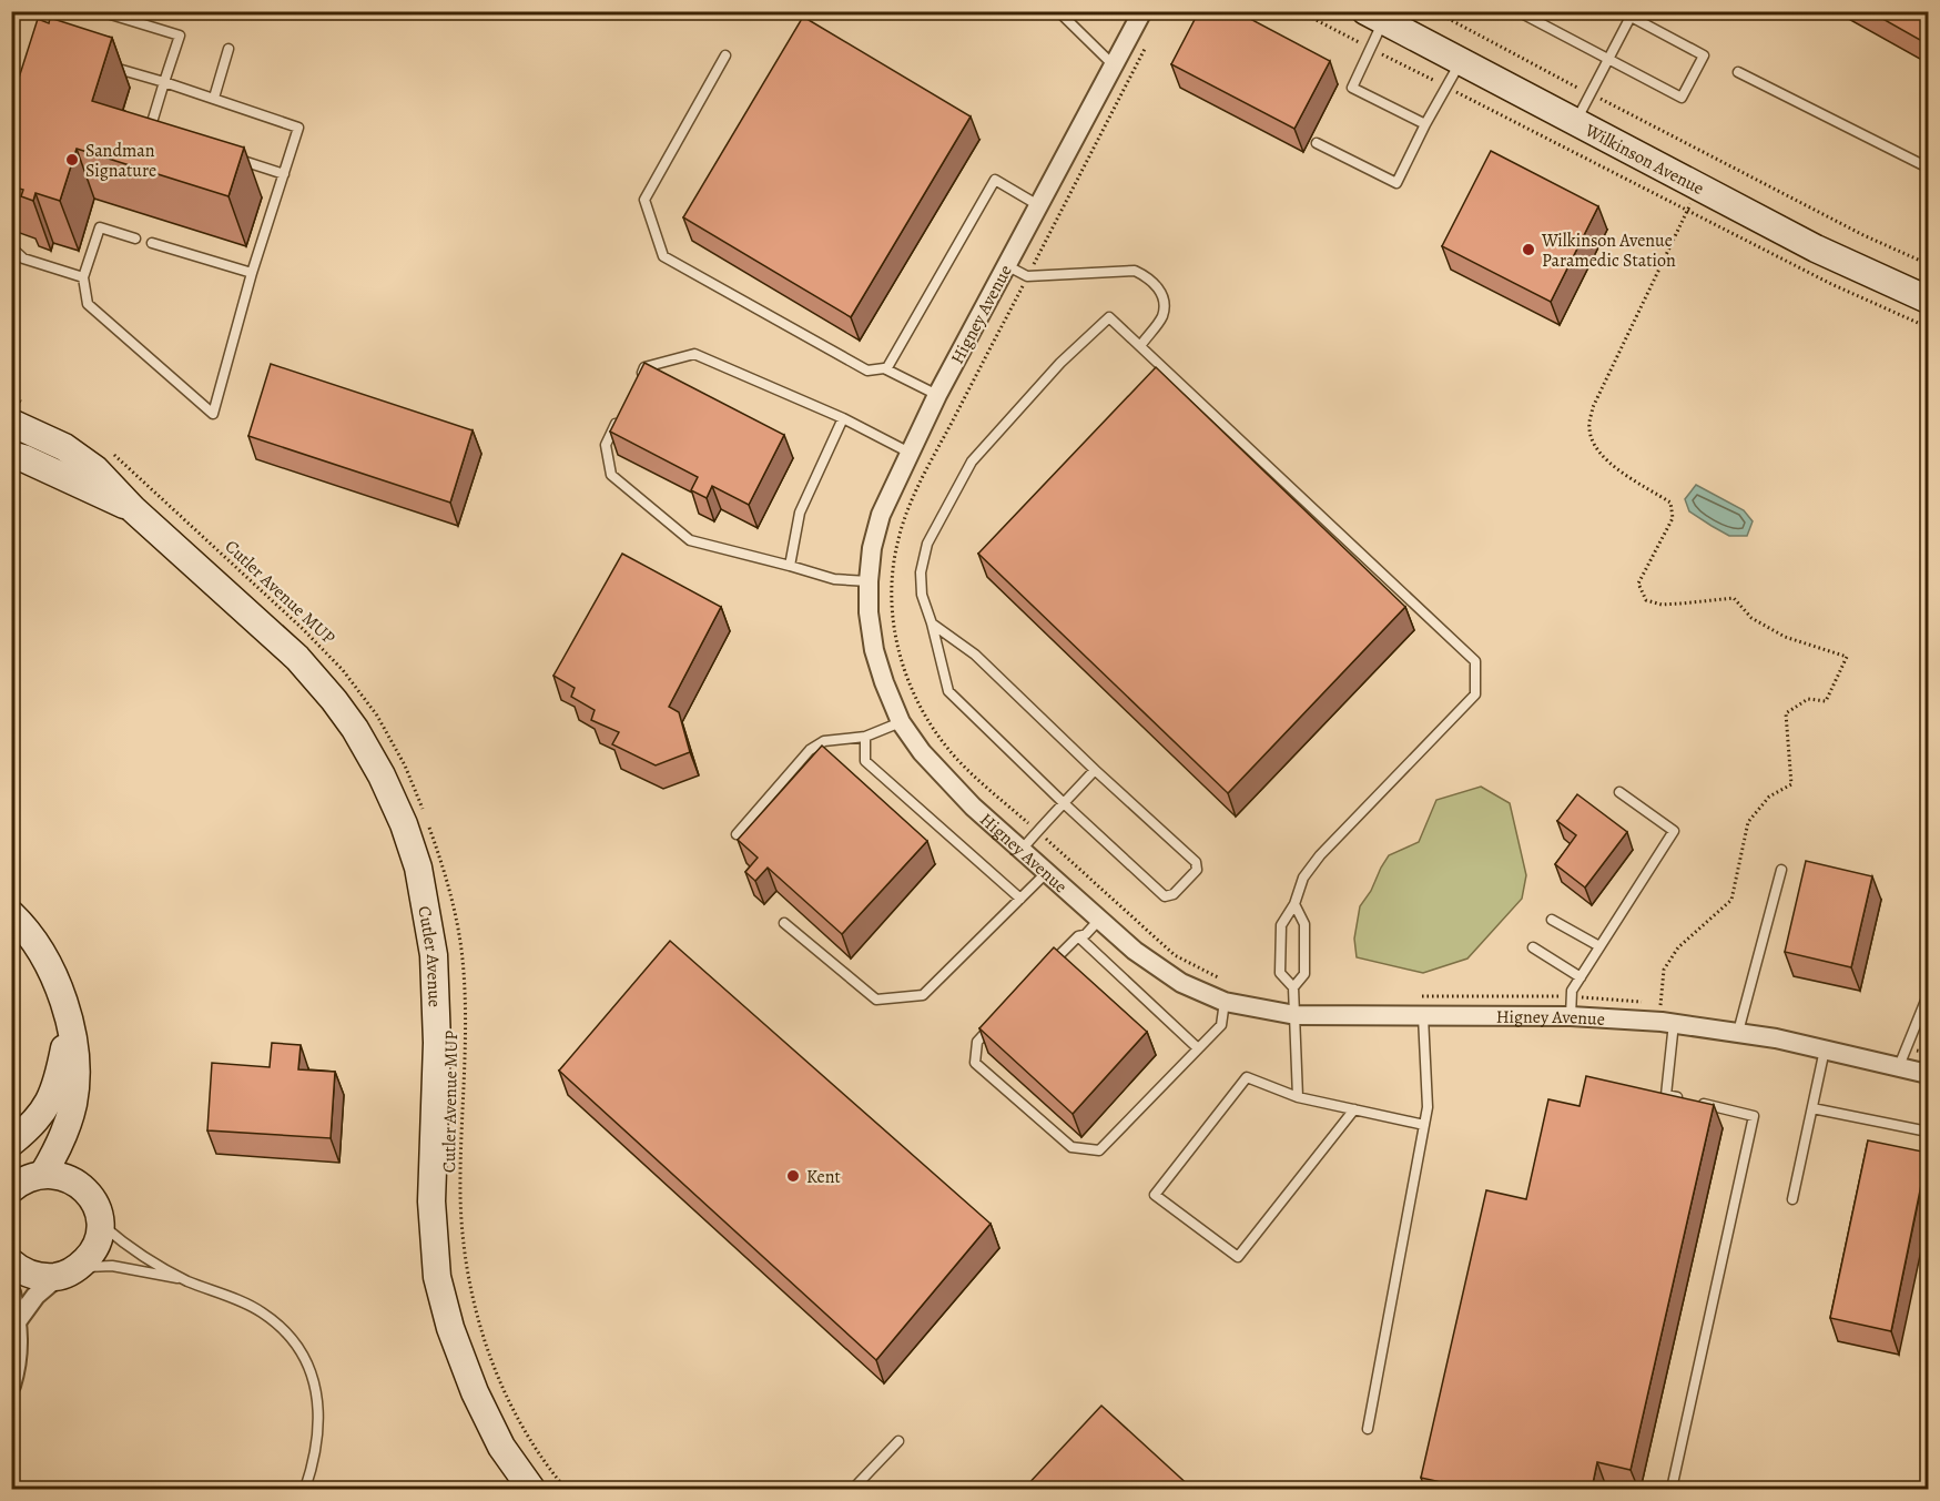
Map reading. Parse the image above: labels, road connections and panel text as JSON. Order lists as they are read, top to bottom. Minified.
{"streets":{"street":["Wilkinson Avenue","Higney Avenue","Cutler Avenue"],"path":["Cutler Avenue MUP"]},"places":["Sandman Signature","Wilkinson Avenue Paramedic Station","Kent"]}
